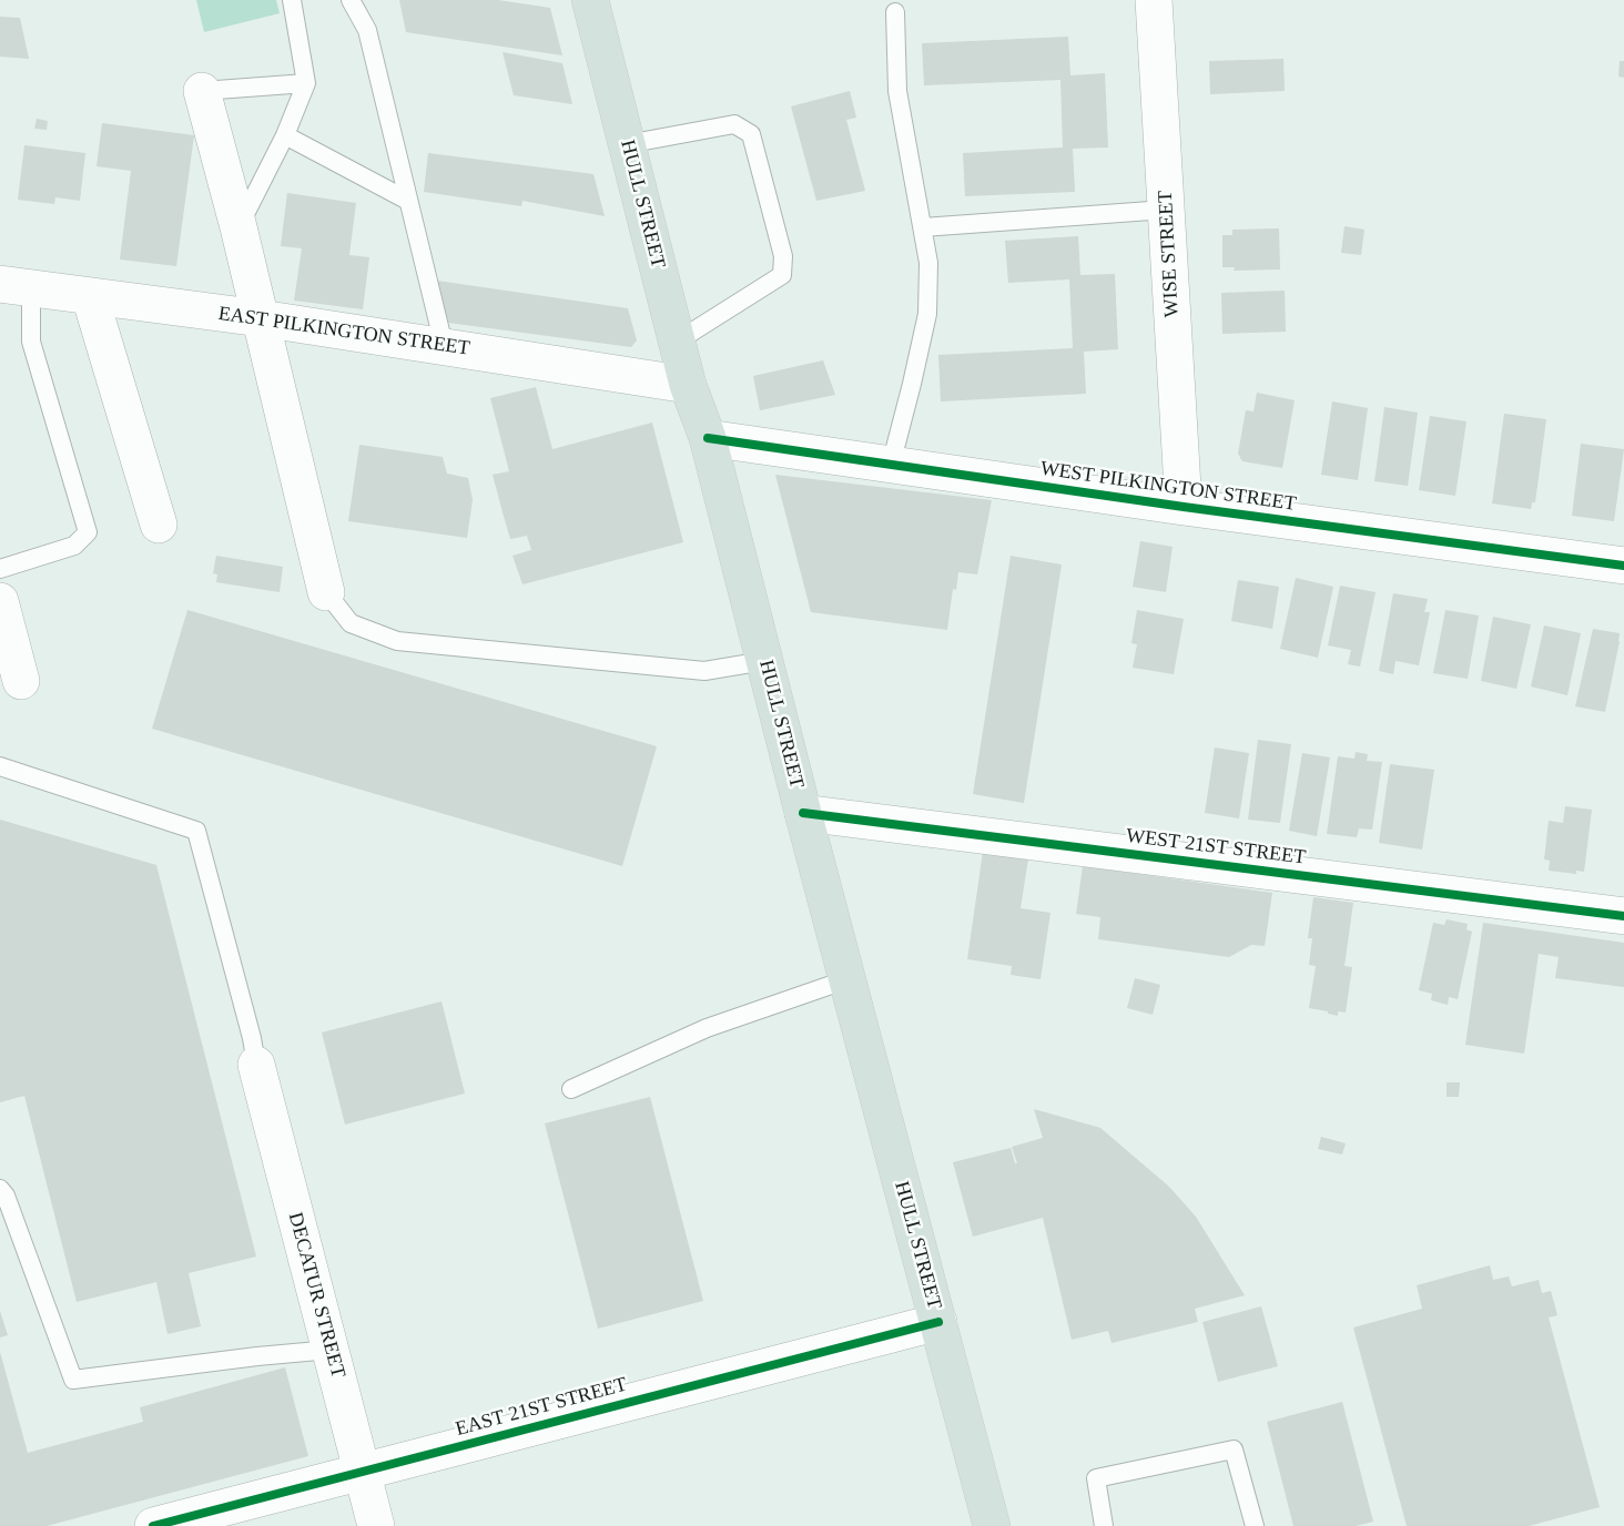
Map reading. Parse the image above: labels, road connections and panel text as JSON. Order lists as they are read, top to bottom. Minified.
{"streets":{"main road":["HULL STREET"],"street":["WISE STREET","EAST PILKINGTON STREET","WEST PILKINGTON STREET","WEST 21ST STREET","DECATUR STREET","EAST 21ST STREET"]},"crossings":[["HULL STREET","EAST PILKINGTON STREET"],["HULL STREET","WEST PILKINGTON STREET"],["HULL STREET","WEST 21ST STREET"],["HULL STREET","EAST 21ST STREET"],["WISE STREET","WEST PILKINGTON STREET"],["DECATUR STREET","EAST 21ST STREET"]]}
